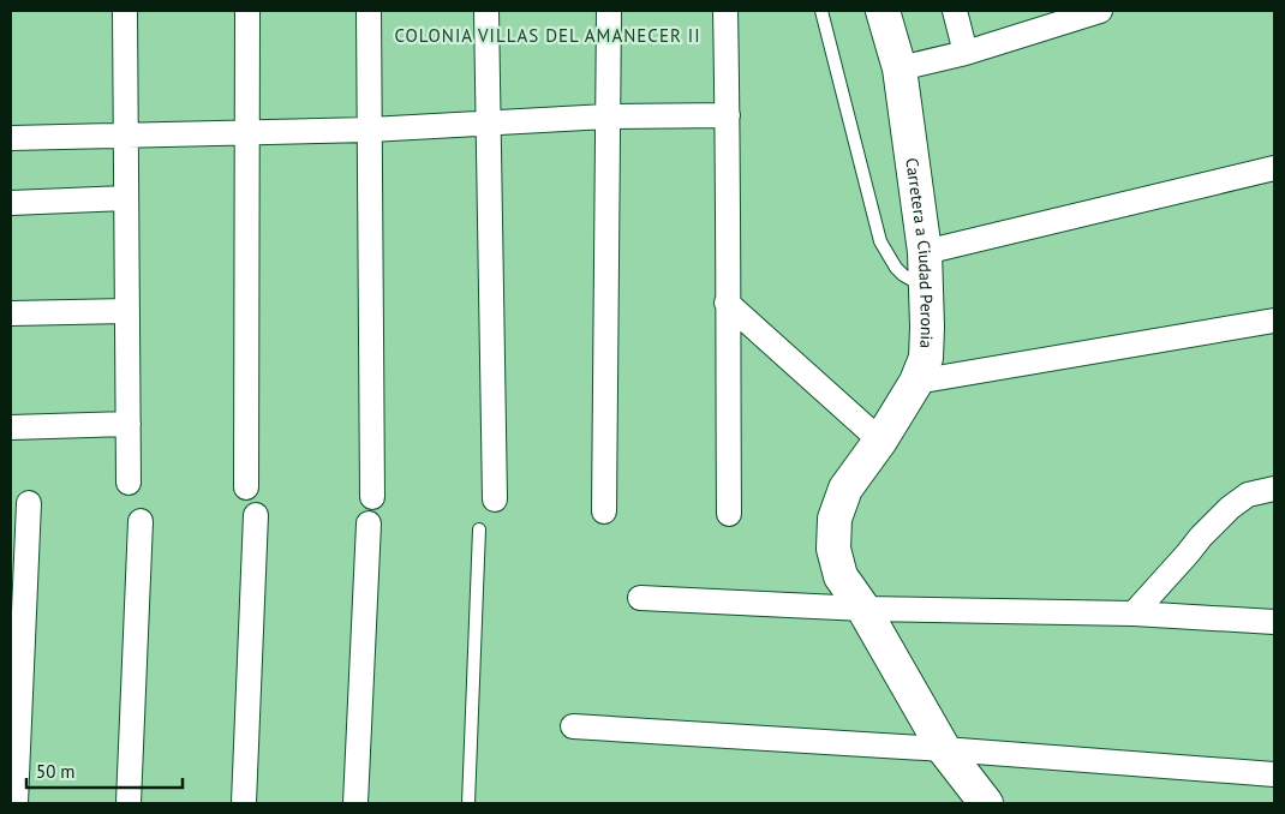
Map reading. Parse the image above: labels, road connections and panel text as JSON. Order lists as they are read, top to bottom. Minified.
{"streets":{"main road":["Carretera a Ciudad Peronia"]},"districts":["COLONIA VILLAS DEL AMANECER II"],"scale_bar":"50 m"}
